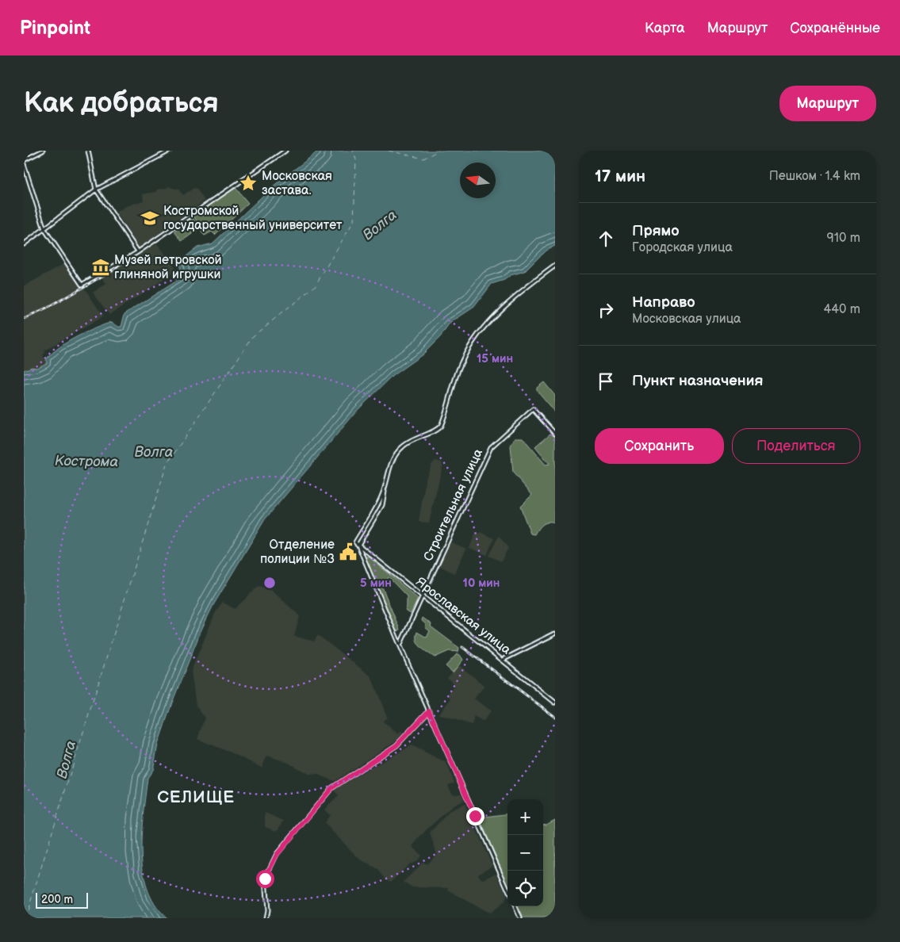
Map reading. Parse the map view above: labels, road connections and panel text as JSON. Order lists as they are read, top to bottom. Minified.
{"streets":{"street":["Строительная улица","Ярославская улица"]},"crossings":[["Строительная улица","Ярославская улица"]],"districts":["СЕЛИЩЕ"],"water":["Волга","Кострома"],"places":{"place":["Московская застава."],"school or university":["Костромской государственный университет"],"museum":["Музей петровской глиняной игрушки"],"public building":["Отделение полиции №3"]},"scale_bar":"200 m","north":"left","page":{"header":"Pinpoint","nav":["Карта","Маршрут","Сохранённые"],"buttons":["Маршрут",["Сохранить","Поделиться"]],"title":"Как добраться","heading":["17 мин","Пешком · 1.4 km"],"list":[["Прямо","Городская улица","910 m"],["Направо","Московская улица","440 m"],"Пункт назначения"],"map_buttons":["+","−"],"scale":"200 m"},"rings":["15 мин","5 мин","10 мин"]}
